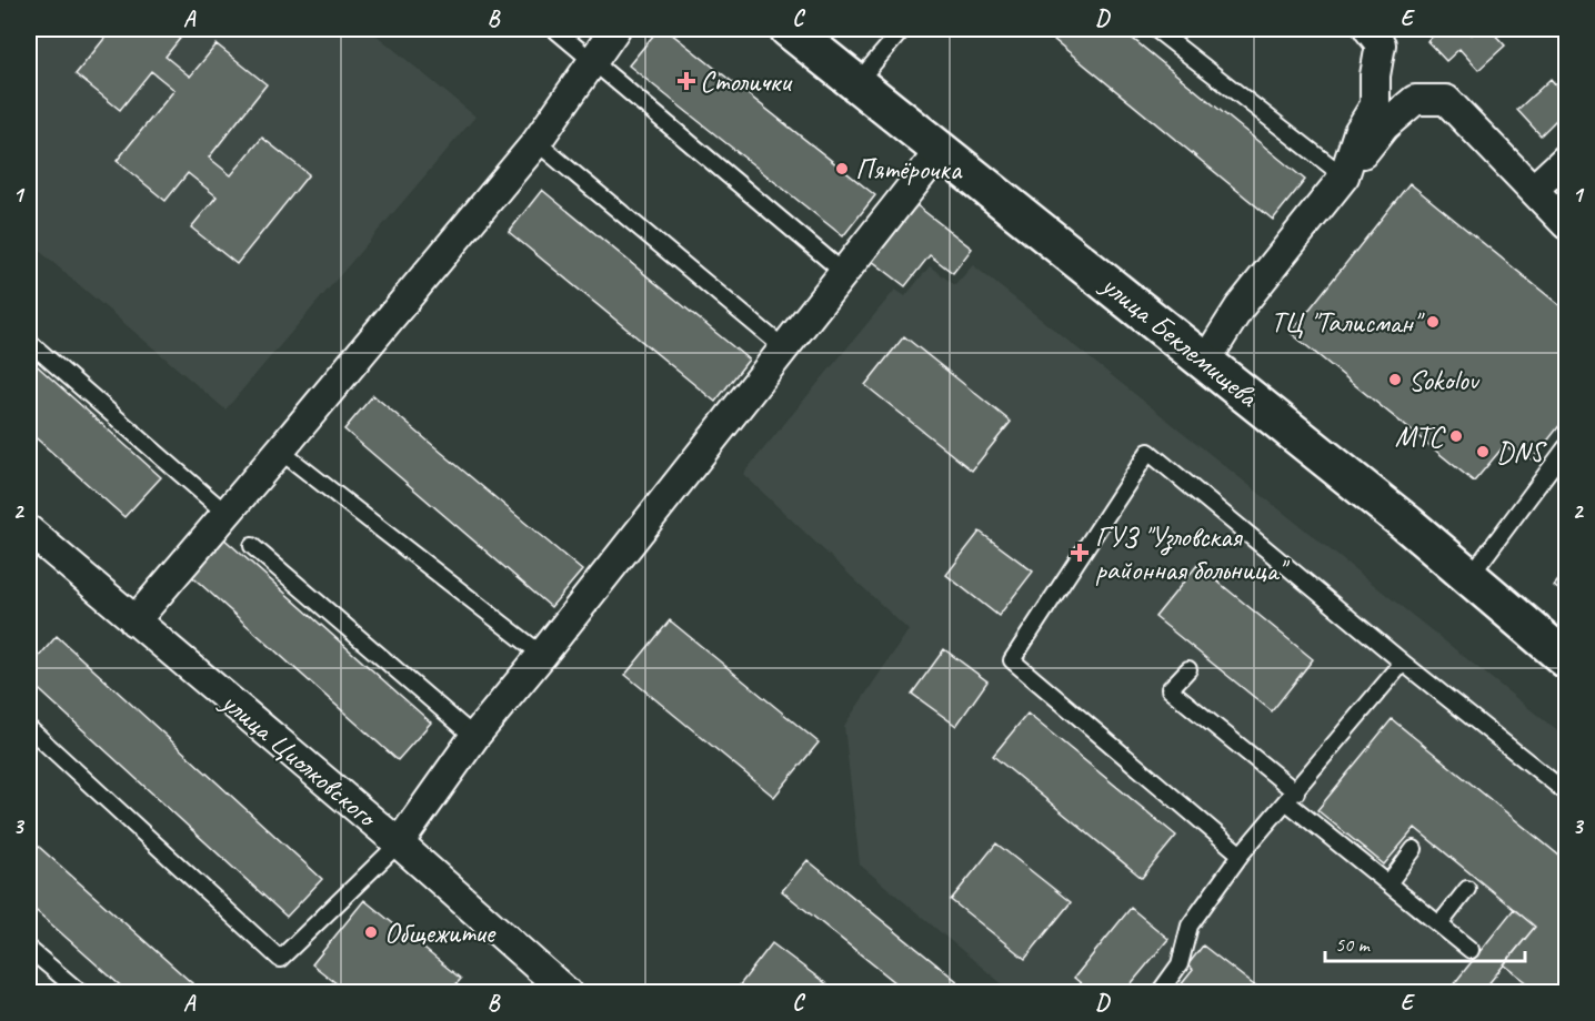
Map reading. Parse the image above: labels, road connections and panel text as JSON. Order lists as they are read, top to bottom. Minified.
{"streets":{"main road":["улица Беклемищева"],"street":["улица Циолковского"]},"places":{"health":["Столички","ГУЗ \"Узловская районная больница\""],"other":["Пятёрочка","ТЦ \"Талисман\"","Sokolov","МТС","DNS","Общежитие"]},"scale_bar":"50 m","grid":{"columns":["A","B","C","D","E"],"rows":["1","2","3"]}}
